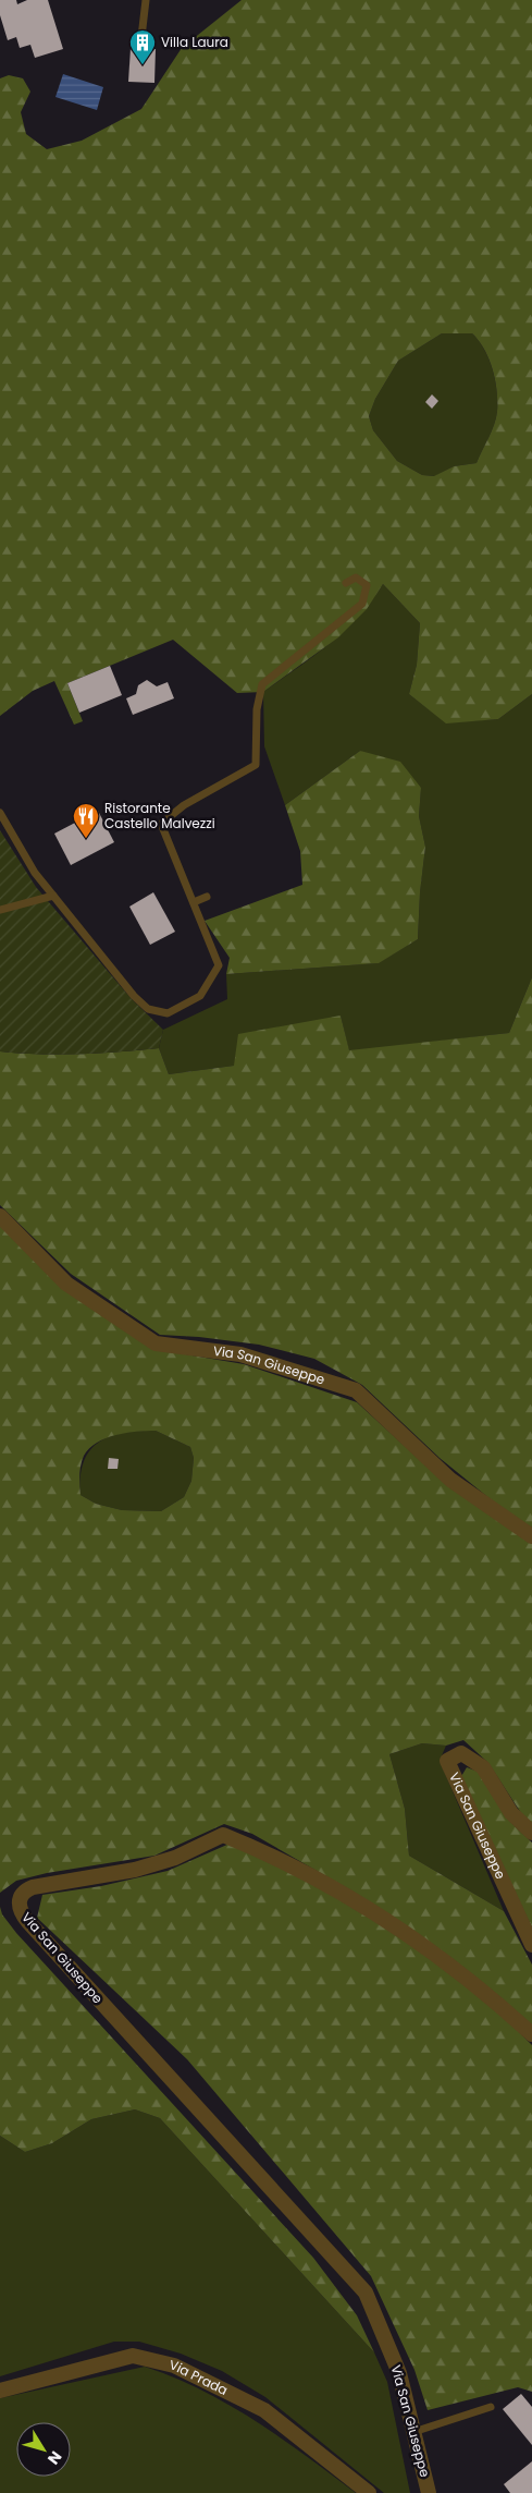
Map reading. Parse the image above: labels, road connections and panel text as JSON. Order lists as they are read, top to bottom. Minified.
{"streets":{"street":["Via San Giuseppe","Via Prada"]},"places":{"building":["Villa Laura"],"restaurant":["Ristorante Castello Malvezzi"]},"north":"bottom right"}
